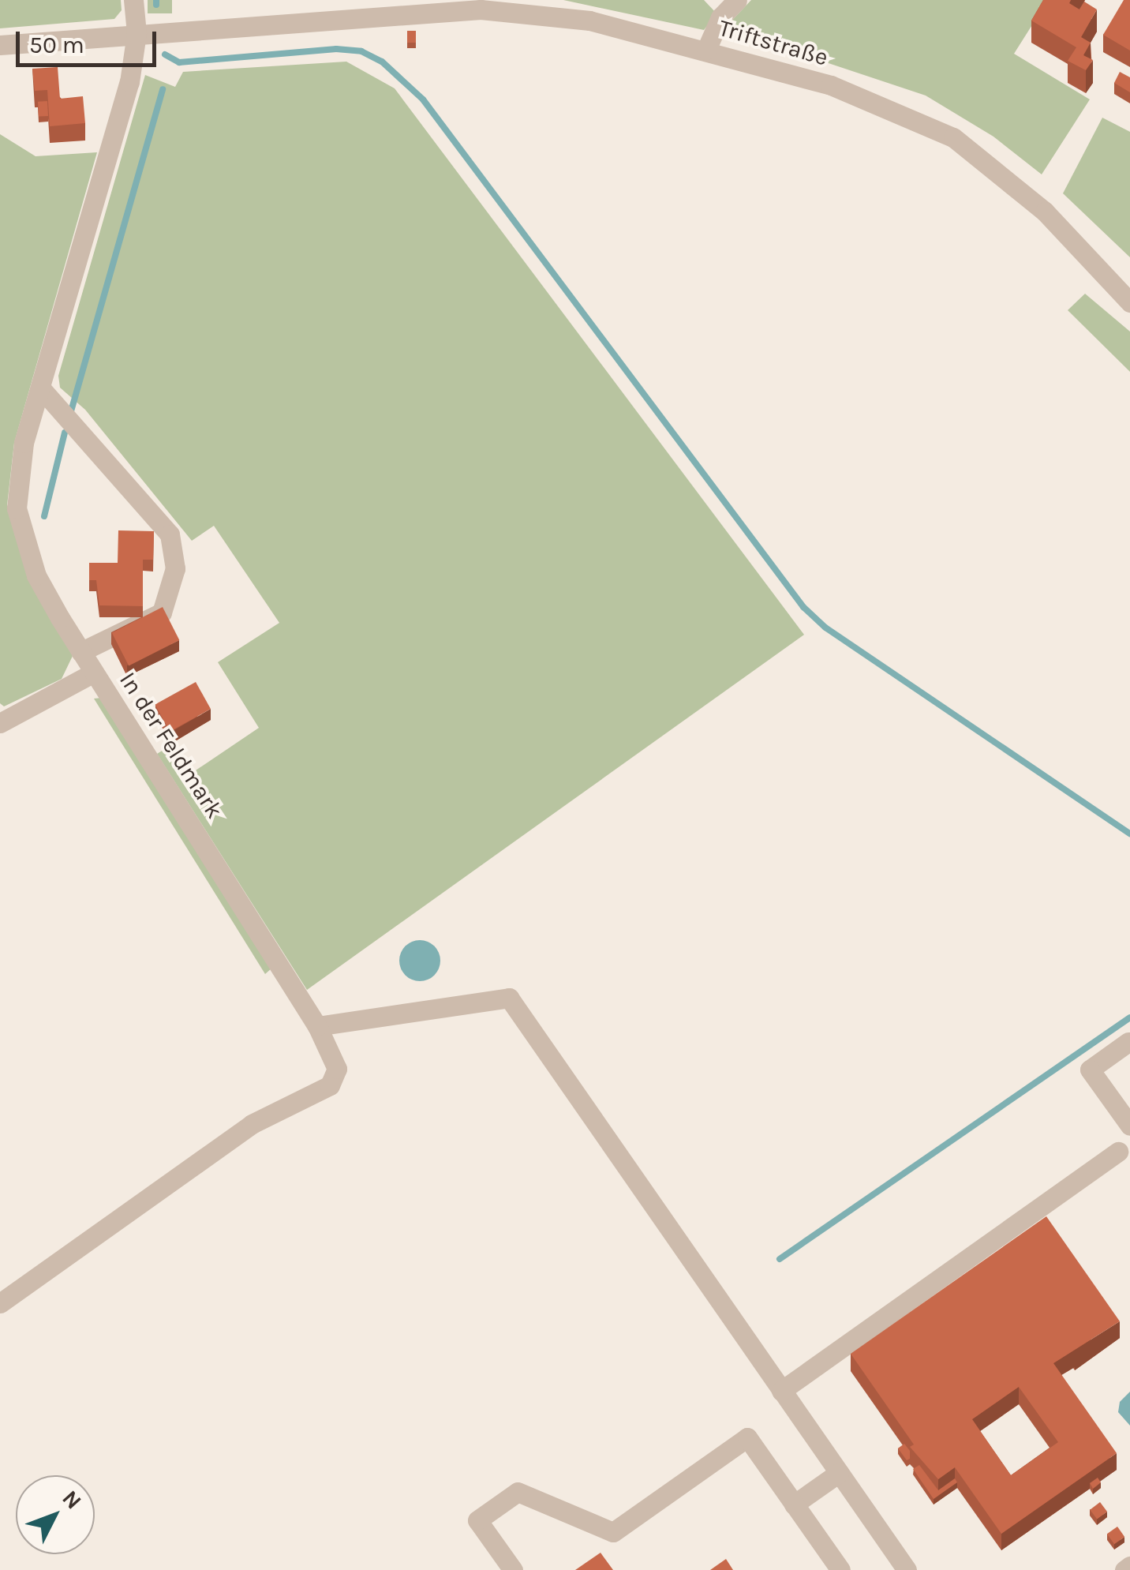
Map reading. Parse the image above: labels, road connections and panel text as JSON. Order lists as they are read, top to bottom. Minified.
{"streets":{"street":["Triftstraße","In der Feldmark"]},"crossings":[["Triftstraße","In der Feldmark"]],"scale_bar":"50 m","north":"top right"}
